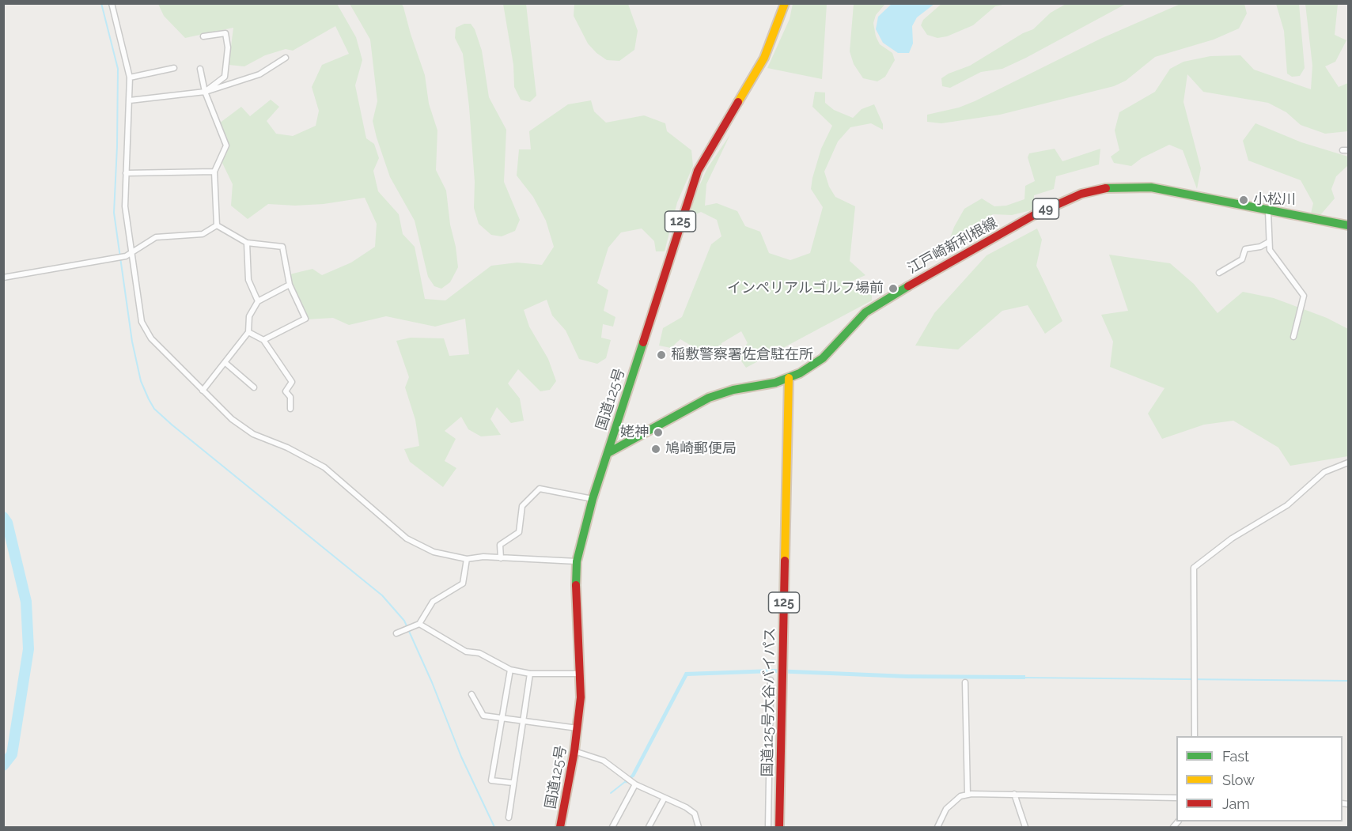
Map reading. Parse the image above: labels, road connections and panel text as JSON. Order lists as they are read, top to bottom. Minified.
{"streets":{"main road":["49","125","江戸崎新利根線","国道125号","国道125号大谷バイパス"]},"crossings":[["江戸崎新利根線","国道125号"],["江戸崎新利根線","国道125号大谷バイパス"]],"places":["小松川","インペリアルゴルフ場前","稲敷警察署佐倉駐在所","姥神","鳩崎郵便局"],"legend":["Fast","Slow","Jam"]}
